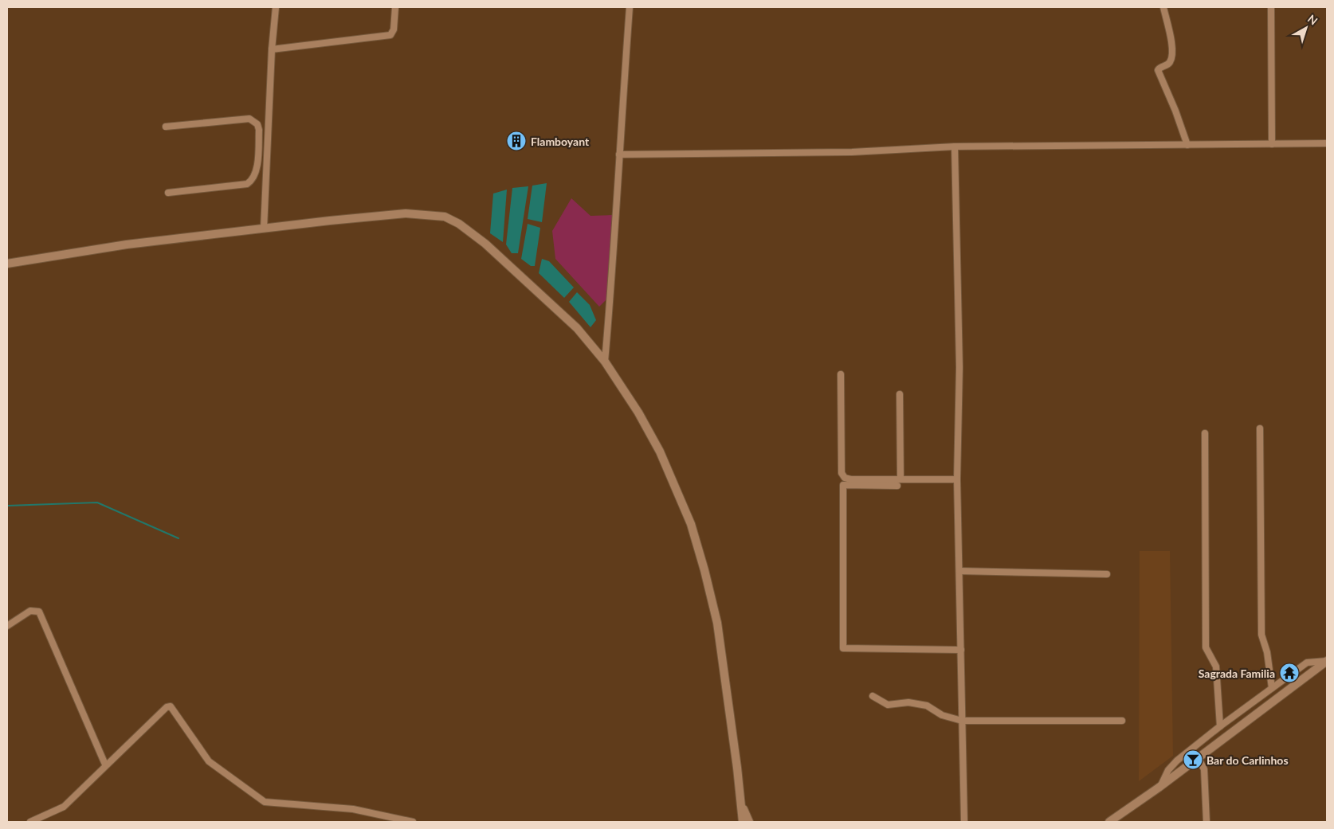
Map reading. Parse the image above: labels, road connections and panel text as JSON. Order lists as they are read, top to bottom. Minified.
{"places":{"building":["Flamboyant"],"temple":["Sagrada Familia"],"bar":["Bar do Carlinhos"]},"north":"top right"}
